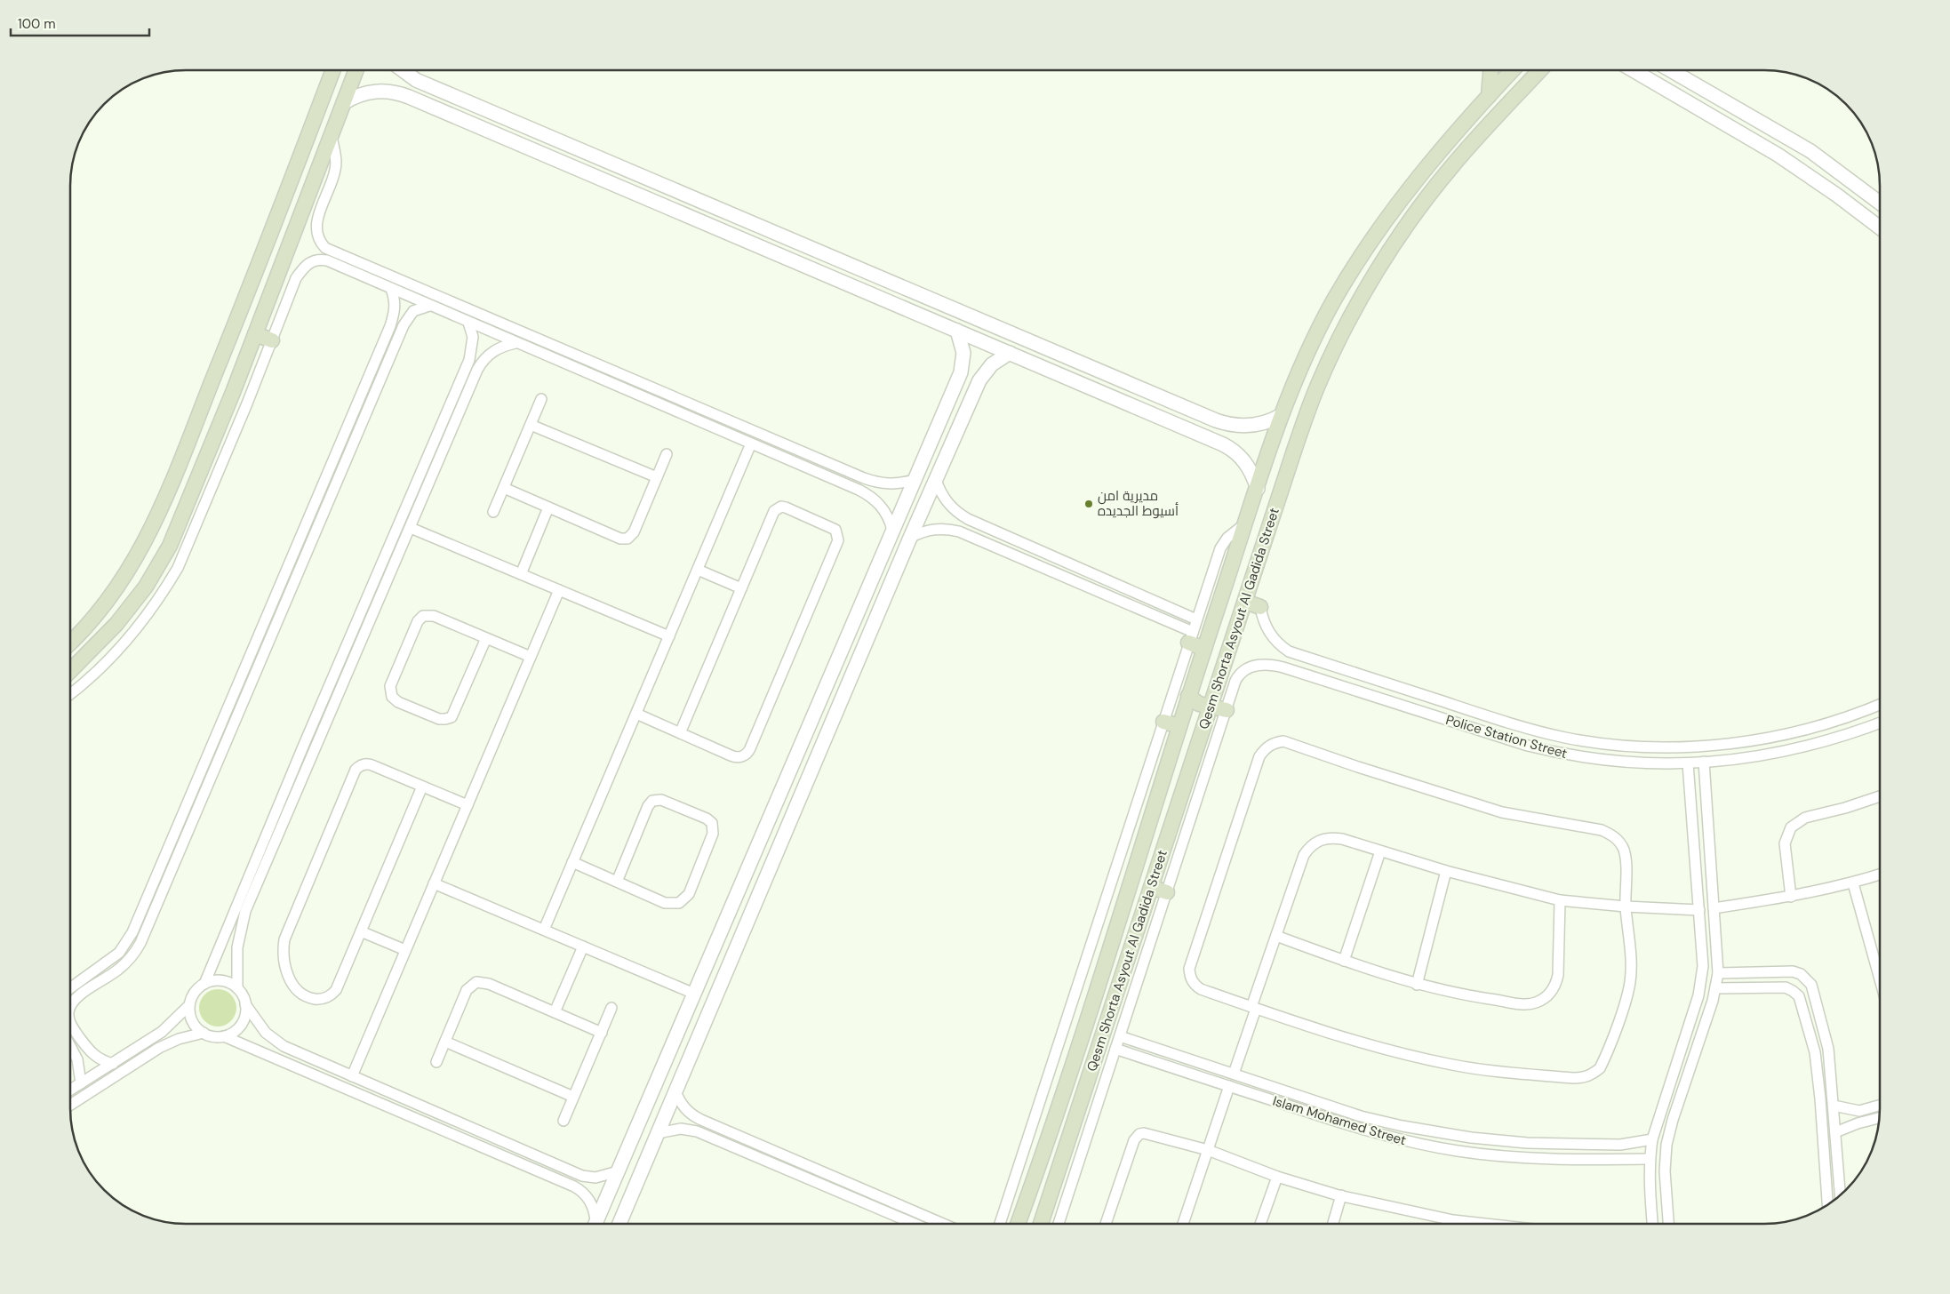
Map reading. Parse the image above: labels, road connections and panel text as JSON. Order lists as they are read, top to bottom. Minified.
{"streets":{"main road":["Qesm Shorta Asyout Al Gadida Street"],"street":["Police Station Street","Islam Mohamed Street"]},"places":["مديرية امن أسيوط الجديده"],"scale_bar":"100 m"}
